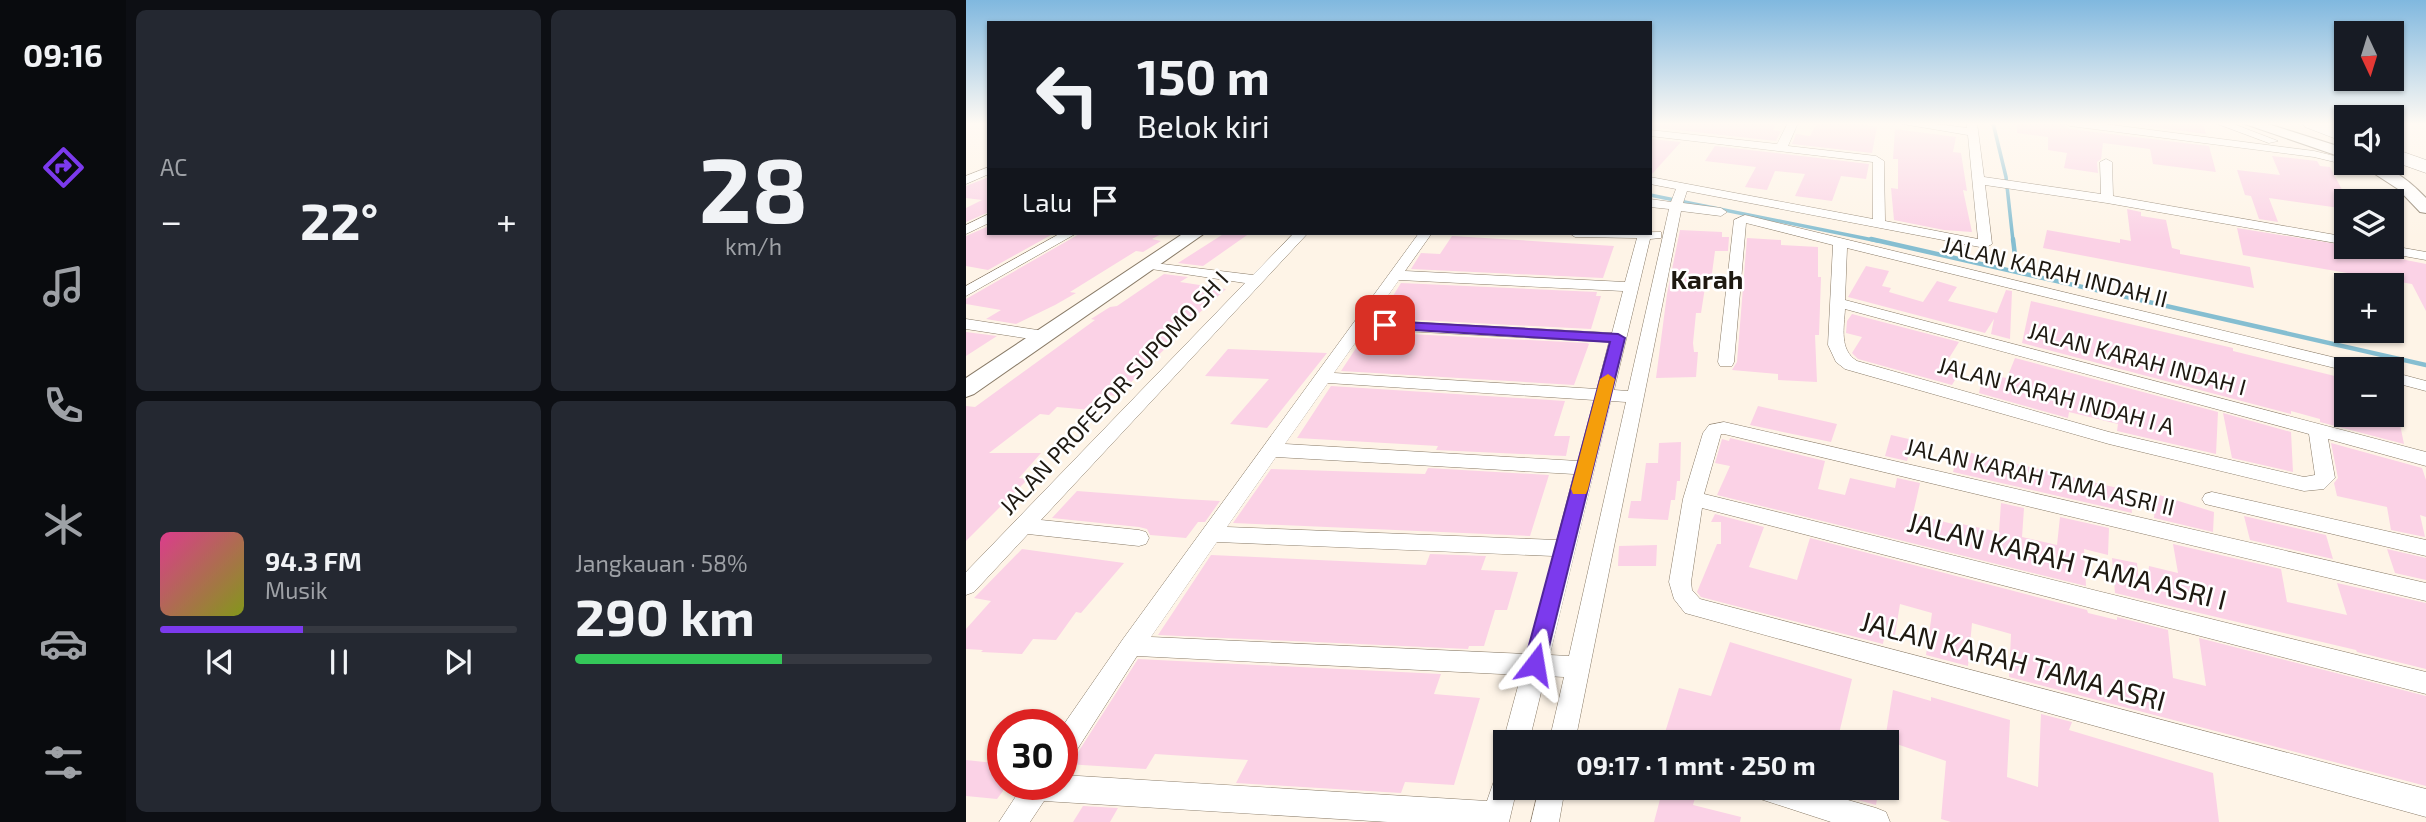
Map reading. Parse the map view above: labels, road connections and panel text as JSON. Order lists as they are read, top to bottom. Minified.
{"streets":{"street":["JALAN KARAH INDAH II","JALAN KARAH INDAH I","JALAN PROFESOR SUPOMO SH I","JALAN KARAH INDAH I A","JALAN KARAH TAMA ASRI II","JALAN KARAH TAMA ASRI I","JALAN KARAH TAMA ASRI"]},"crossings":[["JALAN KARAH INDAH II","JALAN KARAH INDAH I A"],["JALAN KARAH INDAH I","JALAN KARAH INDAH I A"],["JALAN KARAH TAMA ASRI II","JALAN KARAH TAMA ASRI I"],["JALAN KARAH TAMA ASRI II","JALAN KARAH TAMA ASRI"],["JALAN KARAH TAMA ASRI I","JALAN KARAH TAMA ASRI"]],"districts":["Karah"],"north":"bottom","page":{"tabs":"09:16","tile":["AC",["28","km/h"],["Jangkauan · 58%","290 km"]],"map_buttons":["+","−"],"turn":["150 m","Belok kiri"],"then":"Lalu","heat":["−","22°","+"],"song":["94.3 FM","Musik"],"limit":"30","trip":"09:17 · 1 mnt · 250 m"}}
